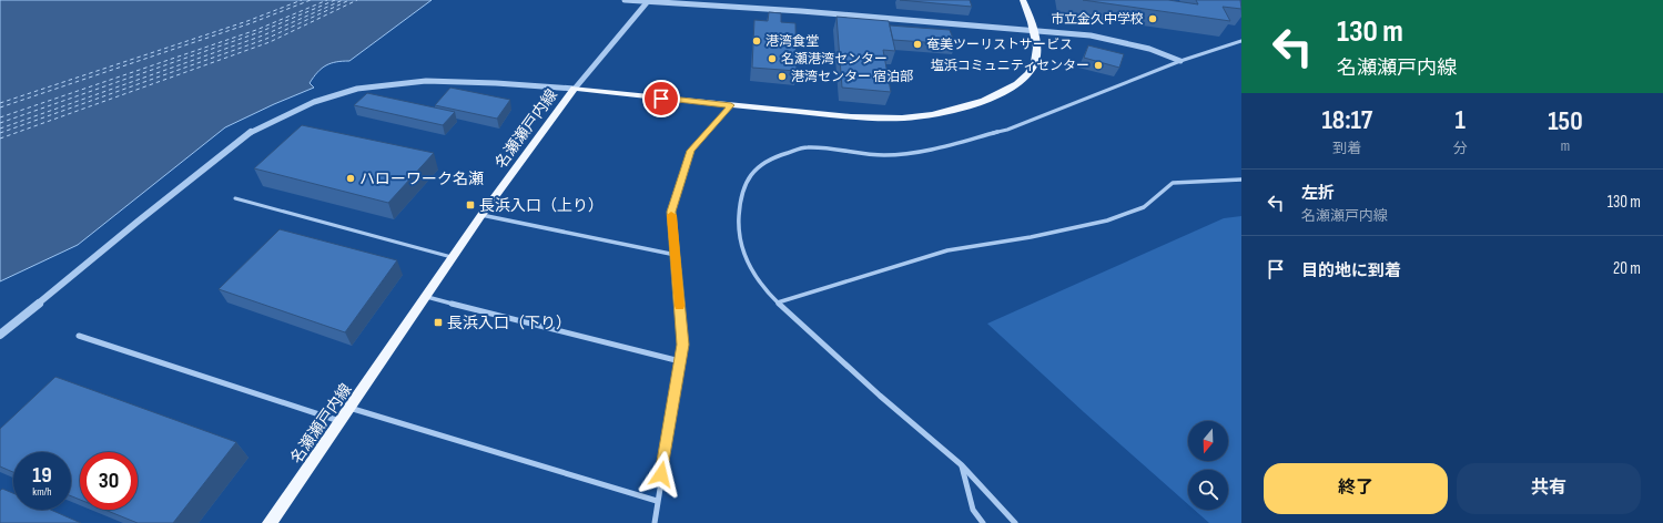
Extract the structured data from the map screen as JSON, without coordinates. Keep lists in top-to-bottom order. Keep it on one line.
{"streets":{"main road":["名瀬瀬戸内線"]},"places":{"other":["市立金久中学校","港湾食堂","奄美ツーリストサービス","名瀬港湾センター","塩浜コミュニティセンター","港湾センター 宿泊部","ハローワーク名瀬"],"transit":["長浜入口（上り）","長浜入口（下り）"]},"north":"bottom","page":{"turn":["130 m","名瀬瀬戸内線"],"eta":["18:17","到着","1","分","150","m"],"list":[{"name":"左折","note":"名瀬瀬戸内線","value":"130 m"},{"name":"目的地に到着","value":"20 m"}],"speed":"19 km/h","limit":"30","buttons":["終了","共有"]}}
